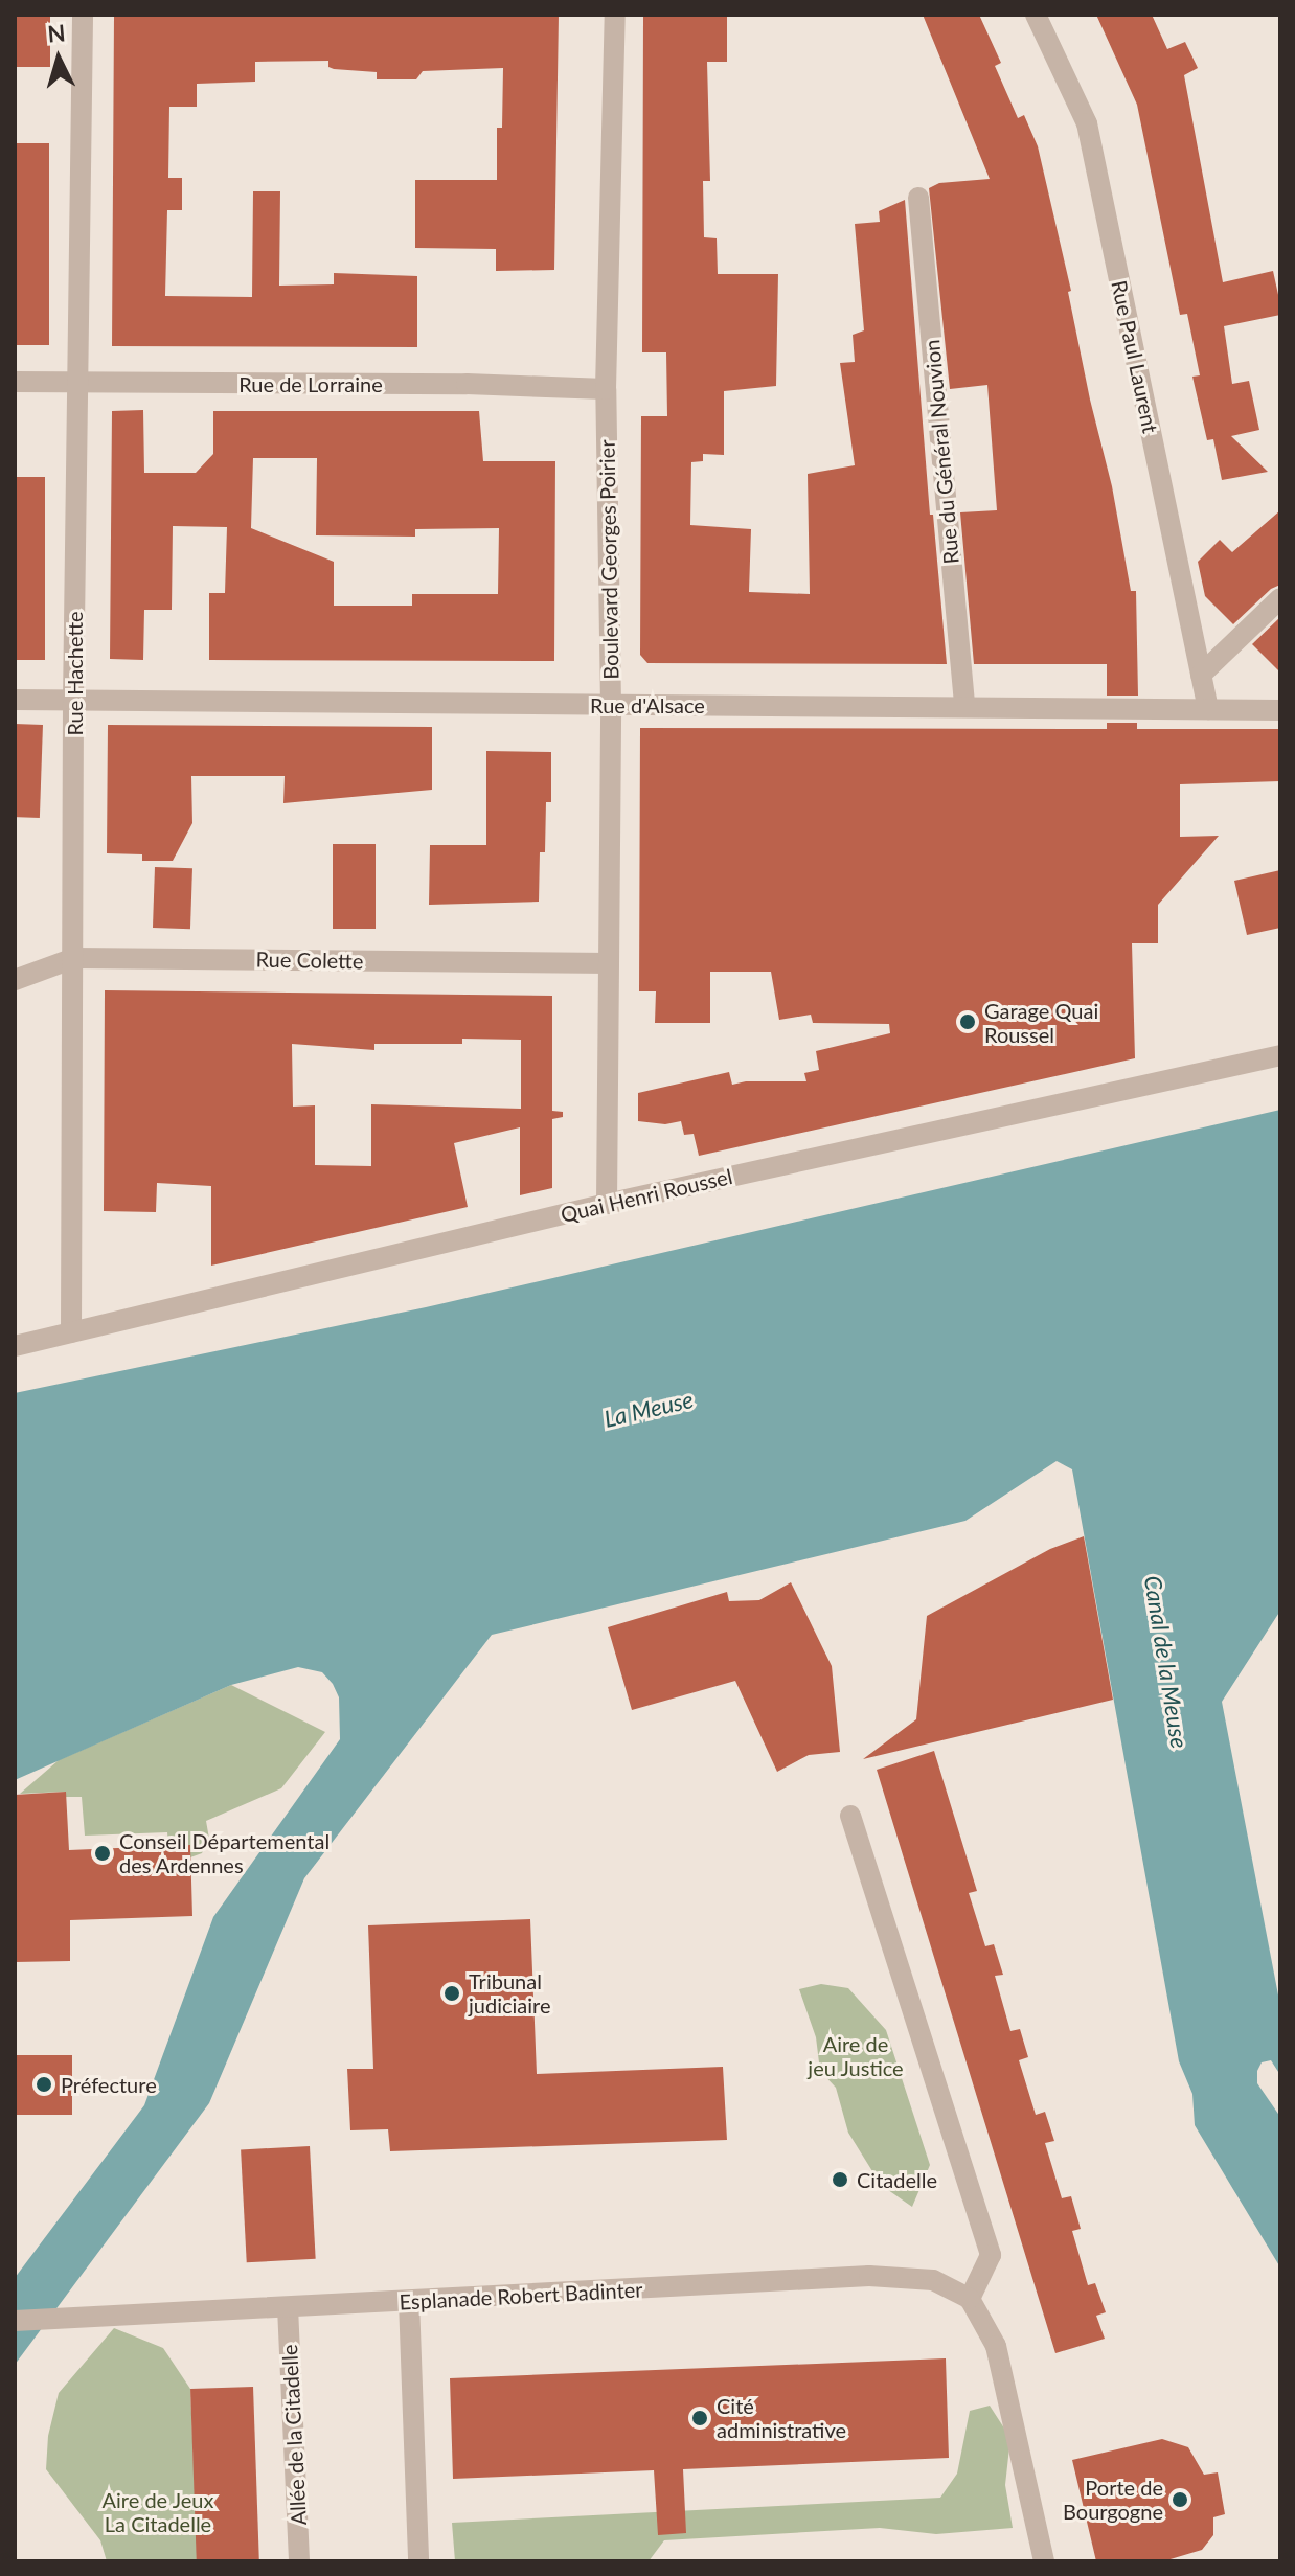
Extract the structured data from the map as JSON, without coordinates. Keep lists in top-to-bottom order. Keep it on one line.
{"streets":{"street":["Rue Paul Laurent","Rue de Lorraine","Rue du Général Nouvion","Boulevard Georges Poirier","Rue Hachette","Rue d'Alsace","Rue Colette","Quai Henri Roussel","Esplanade Robert Badinter","Allée de la Citadelle"]},"crossings":[["Rue Paul Laurent","Rue d'Alsace"],["Rue de Lorraine","Boulevard Georges Poirier"],["Rue de Lorraine","Rue Hachette"],["Rue du Général Nouvion","Rue d'Alsace"],["Boulevard Georges Poirier","Rue d'Alsace"],["Boulevard Georges Poirier","Rue Colette"],["Boulevard Georges Poirier","Quai Henri Roussel"],["Rue Hachette","Rue d'Alsace"],["Rue Hachette","Rue Colette"],["Rue Hachette","Quai Henri Roussel"],["Esplanade Robert Badinter","Allée de la Citadelle"]],"water":["La Meuse","Canal de la Meuse"],"parks":["Aire de jeu Justice","Aire de Jeux La Citadelle"],"places":["Garage Quai Roussel","Conseil Départemental des Ardennes","Tribunal judiciaire","Préfecture","Citadelle","Cité administrative","Porte de Bourgogne"],"north":"top"}
